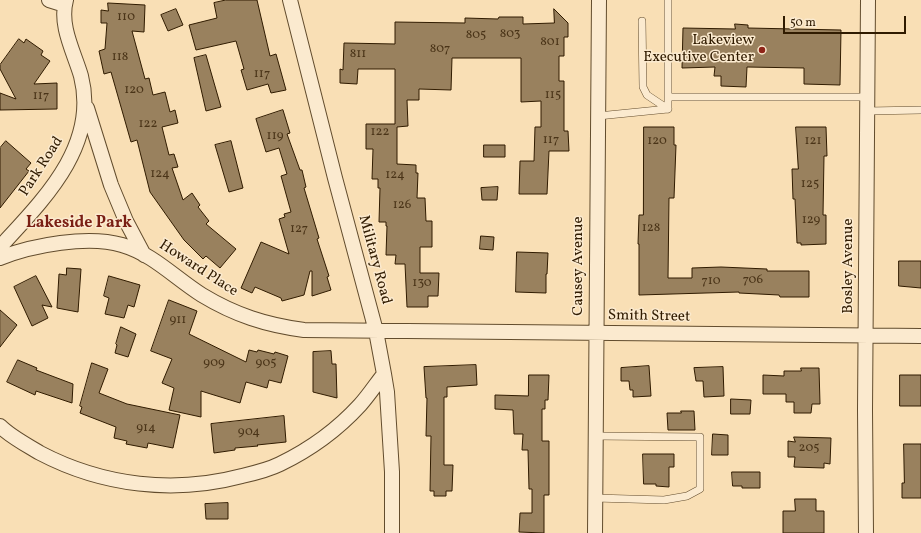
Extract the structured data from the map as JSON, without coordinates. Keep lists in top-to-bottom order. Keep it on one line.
{"streets":{"street":["Park Road","Military Road","Causey Avenue","Bosley Avenue","Howard Place","Smith Street"]},"crossings":[["Park Road","Howard Place"],["Military Road","Howard Place"],["Military Road","Smith Street"],["Causey Avenue","Smith Street"],["Bosley Avenue","Smith Street"],["Howard Place","Smith Street"]],"districts":["Lakeside Park"],"places":["Lakeview Executive Center"],"house_numbers":["110","803","805","801","807","811","118","117","120","115","117","122","122","119","117","120","121","124","124","125","126","129","128","127","706","710","130","911","909","905","914","904","205"],"scale_bar":"50 m"}
